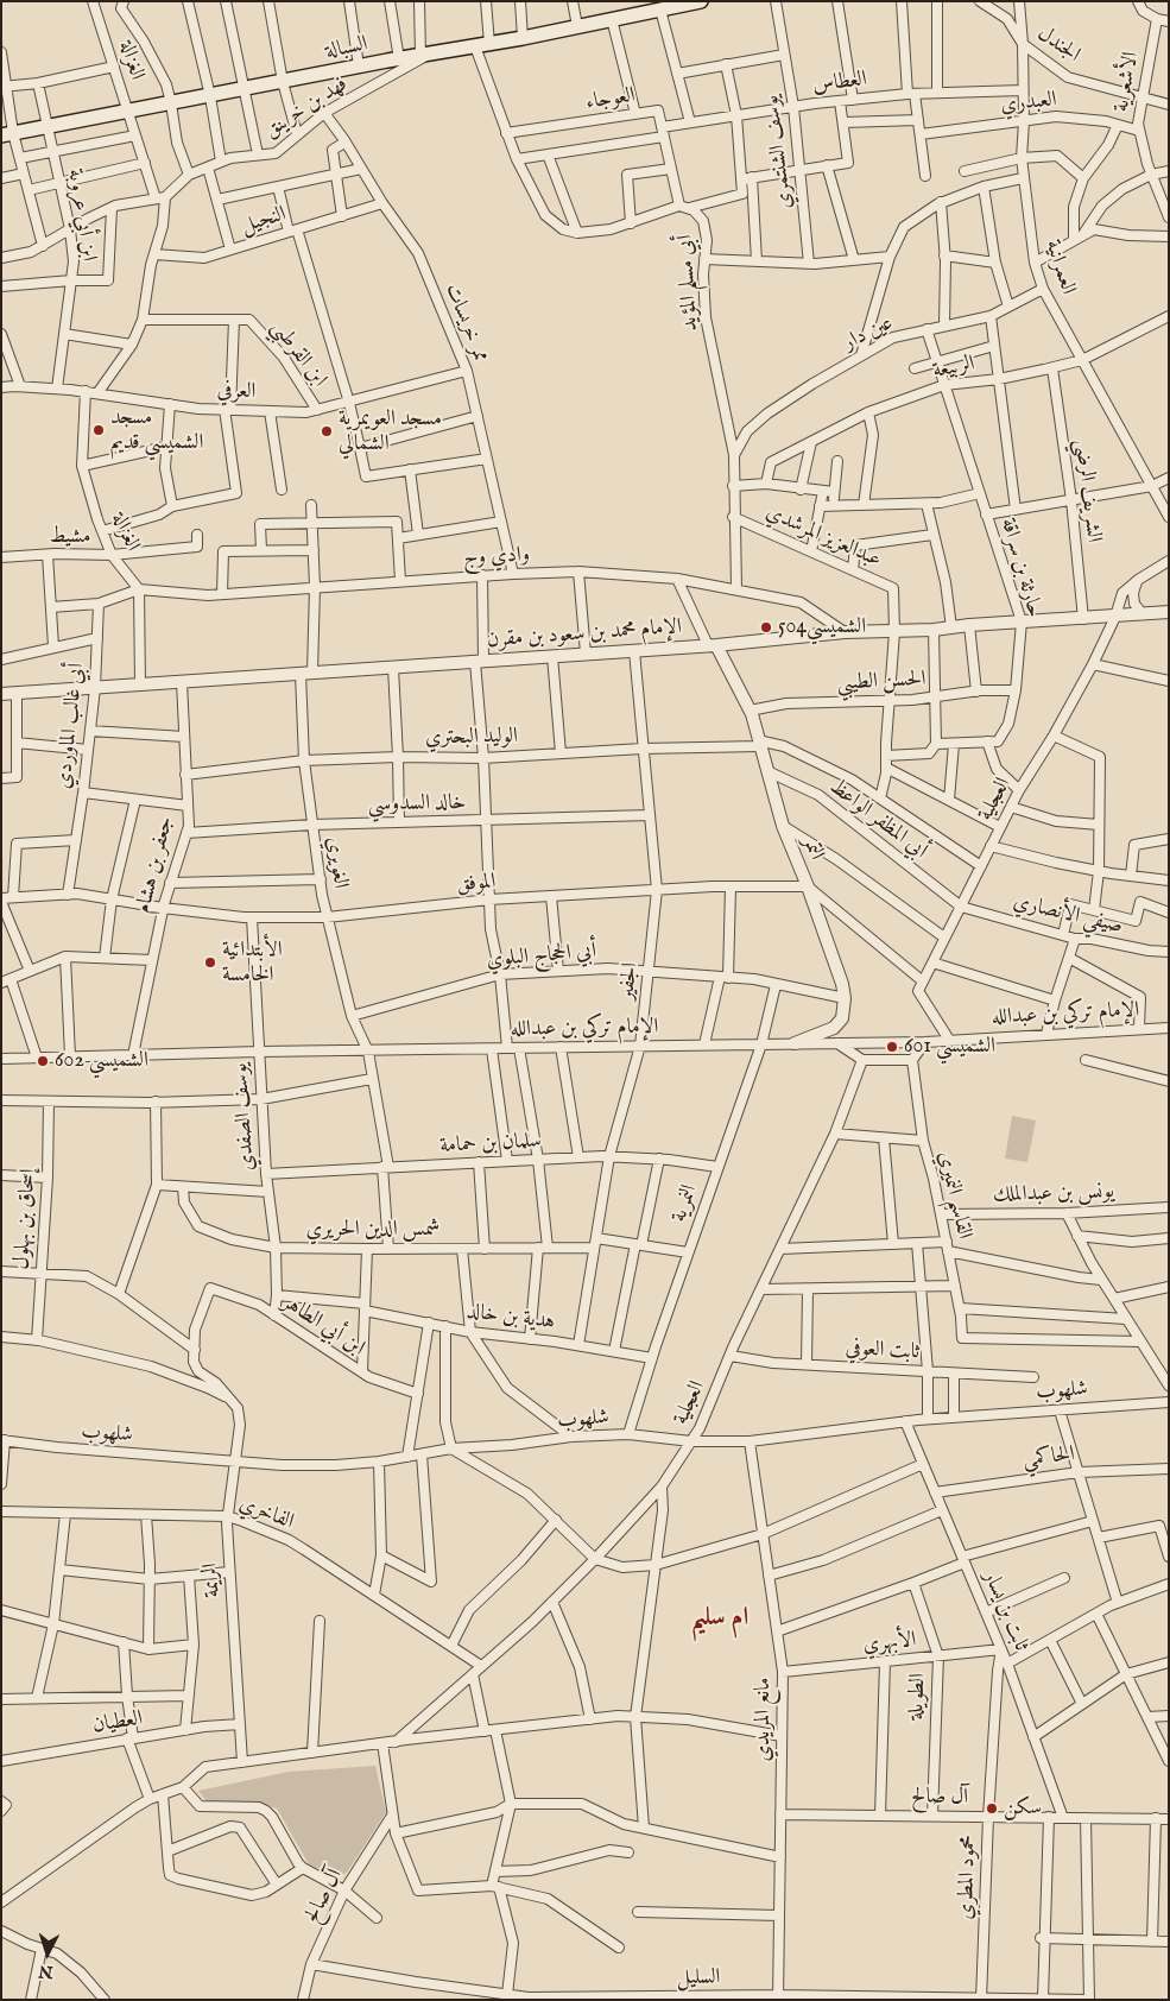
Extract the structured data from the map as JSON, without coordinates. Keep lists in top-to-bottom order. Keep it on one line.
{"streets":{"main road":["السبالة"],"street":["الجندل","الغزالة","الأشعرية","العطاس","العوجاء","العبدري","فهد بن خرينق","يوسف الشنتمري","ابن أبي عروبة","النجيل","العمرانية","أبي مسلم المؤيد","ممر خريسات","عين دار","ابن القرطبي","الربيعة","العرفي","الشريف الرضي","مشيط","عبدالعزيز المرشدي","وادي وج","حارثة بن سراقة","الإمام محمد بن سعود بن مقرن","الحسن الطيبي","أبي غالب الماوردي","الوليد البحتري","العجلية","خالد السدوسي","أبي المظفر الواعظ","التمر","الغويري","جعفر بن هشام","الموفق","صيفي الأنصاري","أبي الحجاج البلوي","الجفير","الإمام تركي بن عبدالله","يوسف الصفدي","سلمان بن حمامة","يونس بن عبدالملك","القاسم النميري","النمرية","إسحاق بن بهلول","شمس الدين الحريري","هدية بن خالد","ابن أبي الطاهر","ثابت العوفي","شلهوب","الحاكمي","الفاخري","الريمة","ثابت بن يسار","الأبهري","الطويلة","مانع المريدي","العطيان","آل صالح","محمود المطري","السليل"]},"crossings":[["الجندل","الأشعرية"],["الجندل","العمرانية"],["السبالة","الغزالة"],["السبالة","فهد بن خرينق"],["السبالة","ابن أبي عروبة"],["الغزالة","فهد بن خرينق"],["الغزالة","النجيل"],["الغزالة","ابن القرطبي"],["الغزالة","العرفي"],["الغزالة","مشيط"],["الغزالة","وادي وج"],["الأشعرية","العبدري"],["العطاس","العوجاء"],["العطاس","يوسف الشنتمري"],["العطاس","العمرانية"],["العبدري","العمرانية"],["فهد بن خرينق","ممر خريسات"],["ابن أبي عروبة","العرفي"],["النجيل","ممر خريسات"],["العمرانية","عين دار"],["العمرانية","الربيعة"],["أبي مسلم المؤيد","عين دار"],["أبي مسلم المؤيد","عبدالعزيز المرشدي"],["أبي مسلم المؤيد","وادي وج"],["ممر خريسات","العرفي"],["ممر خريسات","وادي وج"],["عين دار","حارثة بن سراقة"],["ابن القرطبي","العرفي"],["الربيعة","الشريف الرضي"],["الربيعة","حارثة بن سراقة"],["الشريف الرضي","الإمام محمد بن سعود بن مقرن"],["عبدالعزيز المرشدي","الإمام محمد بن سعود بن مقرن"],["عبدالعزيز المرشدي","الحسن الطيبي"],["عبدالعزيز المرشدي","الوليد البحتري"],["وادي وج","الإمام محمد بن سعود بن مقرن"],["وادي وج","الغويري"],["حارثة بن سراقة","الإمام محمد بن سعود بن مقرن"],["حارثة بن سراقة","الحسن الطيبي"],["الإمام محمد بن سعود بن مقرن","أبي غالب الماوردي"],["الإمام محمد بن سعود بن مقرن","العجلية"],["الإمام محمد بن سعود بن مقرن","التمر"],["الإمام محمد بن سعود بن مقرن","الغويري"],["الإمام محمد بن سعود بن مقرن","جعفر بن هشام"],["الإمام محمد بن سعود بن مقرن","الجفير"],["الحسن الطيبي","التمر"],["أبي غالب الماوردي","الموفق"],["الوليد البحتري","العجلية"],["الوليد البحتري","التمر"],["الوليد البحتري","الغويري"],["الوليد البحتري","جعفر بن هشام"],["الوليد البحتري","الجفير"],["العجلية","أبي المظفر الواعظ"],["العجلية","صيفي الأنصاري"],["العجلية","ثابت العوفي"],["العجلية","شلهوب"],["العجلية","الفاخري"],["خالد السدوسي","الغويري"],["خالد السدوسي","جعفر بن هشام"],["خالد السدوسي","الجفير"],["أبي المظفر الواعظ","التمر"],["أبي المظفر الواعظ","صيفي الأنصاري"],["التمر","الموفق"],["التمر","أبي الحجاج البلوي"],["الغويري","الموفق"],["الغويري","أبي الحجاج البلوي"],["الغويري","الإمام تركي بن عبدالله"],["الغويري","سلمان بن حمامة"],["جعفر بن هشام","الموفق"],["جعفر بن هشام","الإمام تركي بن عبدالله"],["الموفق","الجفير"],["الموفق","يوسف الصفدي"],["أبي الحجاج البلوي","الجفير"],["أبي الحجاج البلوي","النمرية"],["الجفير","الإمام تركي بن عبدالله"],["الجفير","سلمان بن حمامة"],["الجفير","شمس الدين الحريري"],["الجفير","هدية بن خالد"],["الإمام تركي بن عبدالله","يوسف الصفدي"],["الإمام تركي بن عبدالله","النمرية"],["يوسف الصفدي","سلمان بن حمامة"],["يوسف الصفدي","شمس الدين الحريري"],["يوسف الصفدي","هدية بن خالد"],["يوسف الصفدي","ابن أبي الطاهر"],["سلمان بن حمامة","النمرية"],["يونس بن عبدالملك","القاسم النميري"],["النمرية","شمس الدين الحريري"],["النمرية","هدية بن خالد"],["النمرية","شلهوب"],["ابن أبي الطاهر","الريمة"],["شلهوب","الريمة"],["شلهوب","ثابت بن يسار"],["شلهوب","مانع المريدي"],["الحاكمي","ثابت بن يسار"],["الفاخري","الريمة"],["الريمة","العطيان"],["ثابت بن يسار","الأبهري"],["ثابت بن يسار","آل صالح"],["ثابت بن يسار","محمود المطري"],["الأبهري","الطويلة"],["الأبهري","مانع المريدي"],["الأبهري","محمود المطري"],["الطويلة","آل صالح"],["مانع المريدي","آل صالح"],["مانع المريدي","السليل"],["آل صالح","محمود المطري"],["آل صالح","السليل"],["محمود المطري","السليل"]],"districts":["ام سليم"],"places":["مسجد الشميسي قديم","مسجد العويمرية الشمالي","الشميسي504","الأبتدائية الخامسة","الشميسي 601","الشميسي 602","سكن"],"north":"bottom"}
